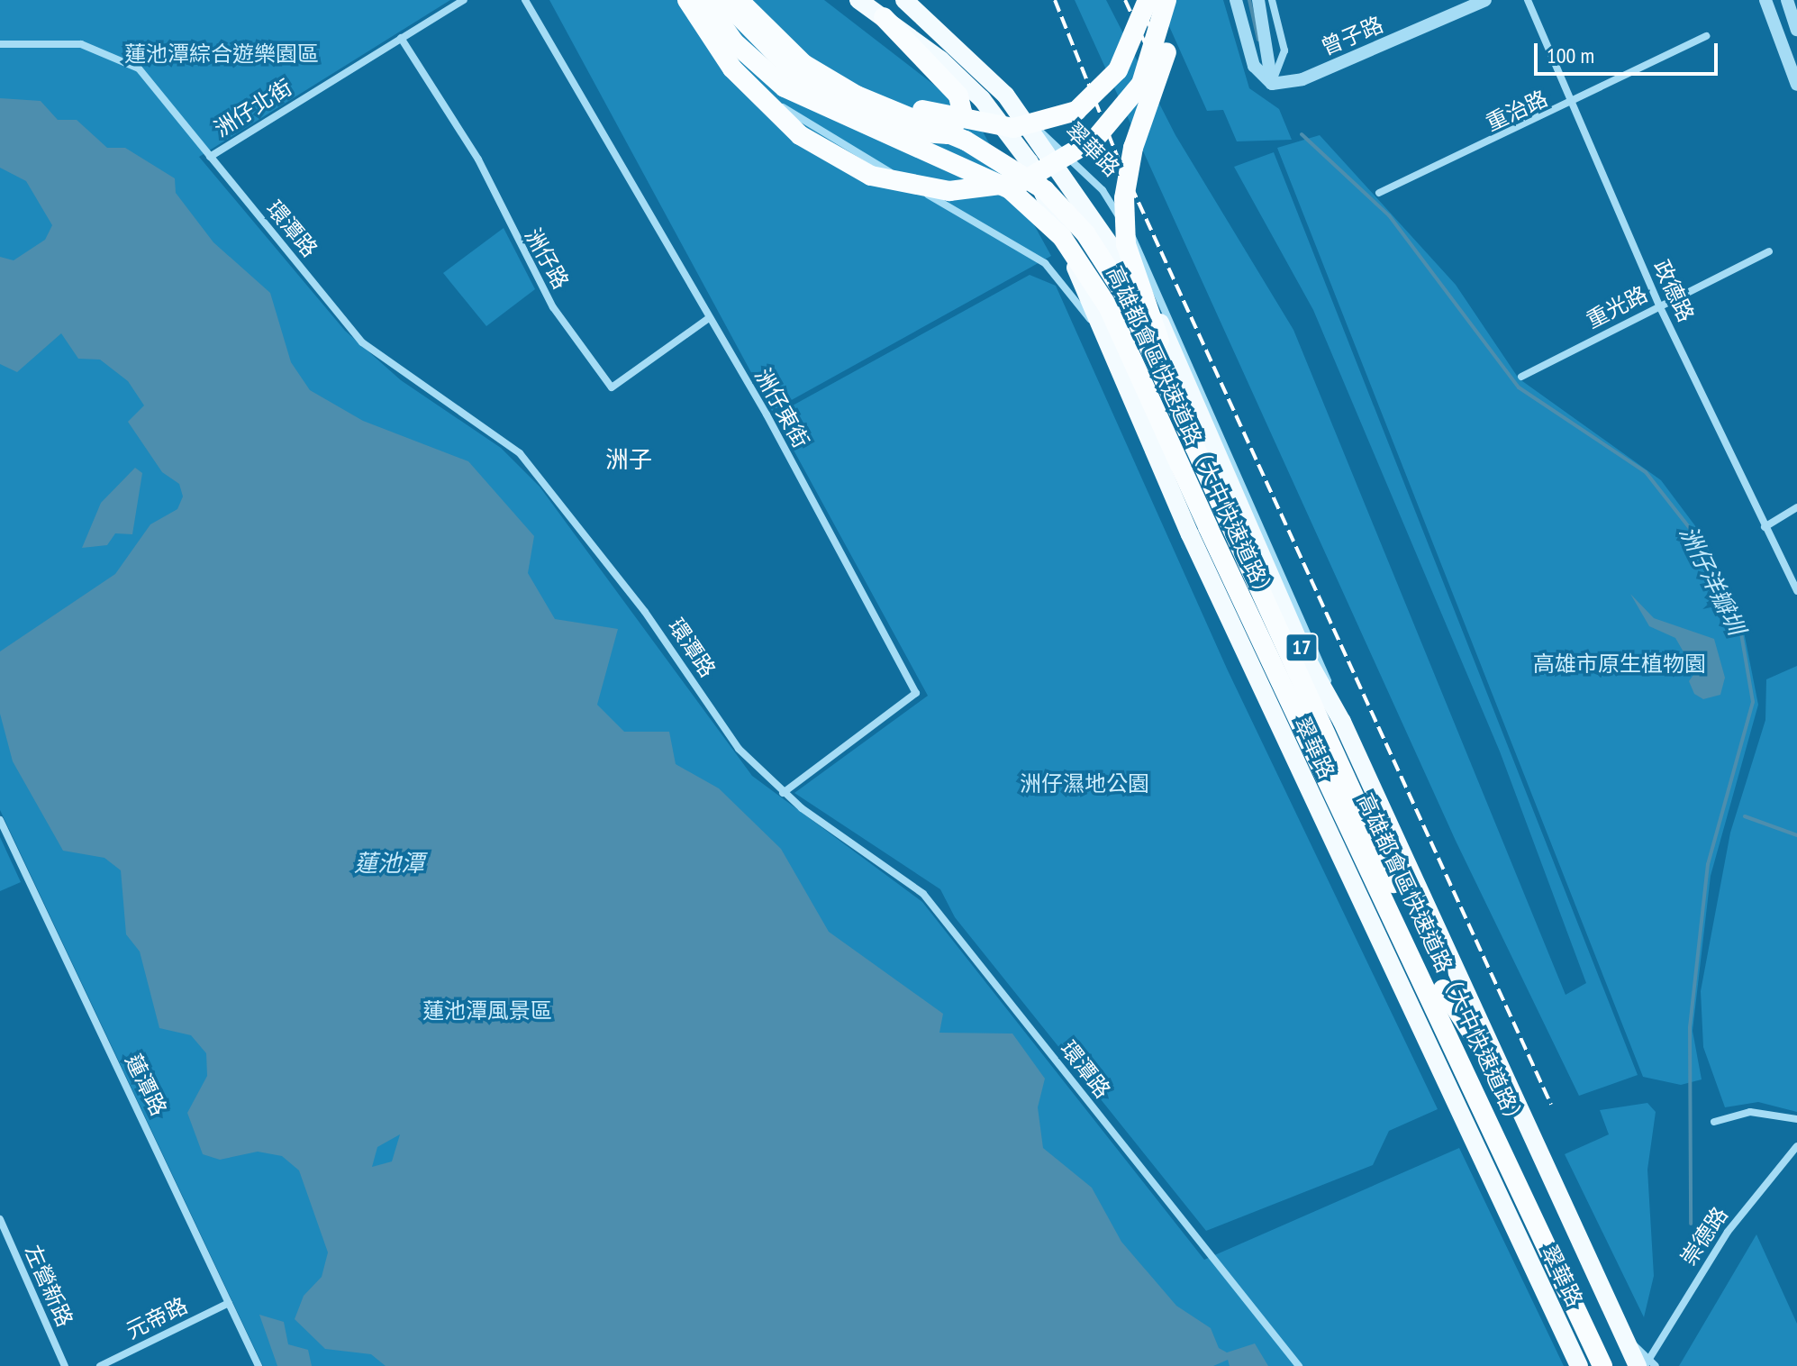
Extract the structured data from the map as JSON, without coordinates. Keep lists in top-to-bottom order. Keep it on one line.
{"streets":{"highway":["高雄都會區快速道路（大中快速道路）"],"main road":["翠華路","17"],"street":["曾子路","洲仔北街","重治路","環潭路","洲仔路","政德路","重光路","洲仔東街","蓮潭路","崇德路","左營新路","元帝路"]},"crossings":[["洲仔北街","環潭路"],["洲仔北街","洲仔路"],["重治路","政德路"],["翠華路","高雄都會區快速道路（大中快速道路）"],["翠華路","崇德路"],["環潭路","洲仔東街"],["洲仔路","洲仔東街"],["政德路","重光路"],["蓮潭路","元帝路"]],"districts":["洲子"],"water":["洲仔洋瓣圳","蓮池潭"],"parks":["蓮池潭綜合遊樂園區","高雄市原生植物園","洲仔濕地公園","蓮池潭風景區"],"scale_bar":"100 m"}
